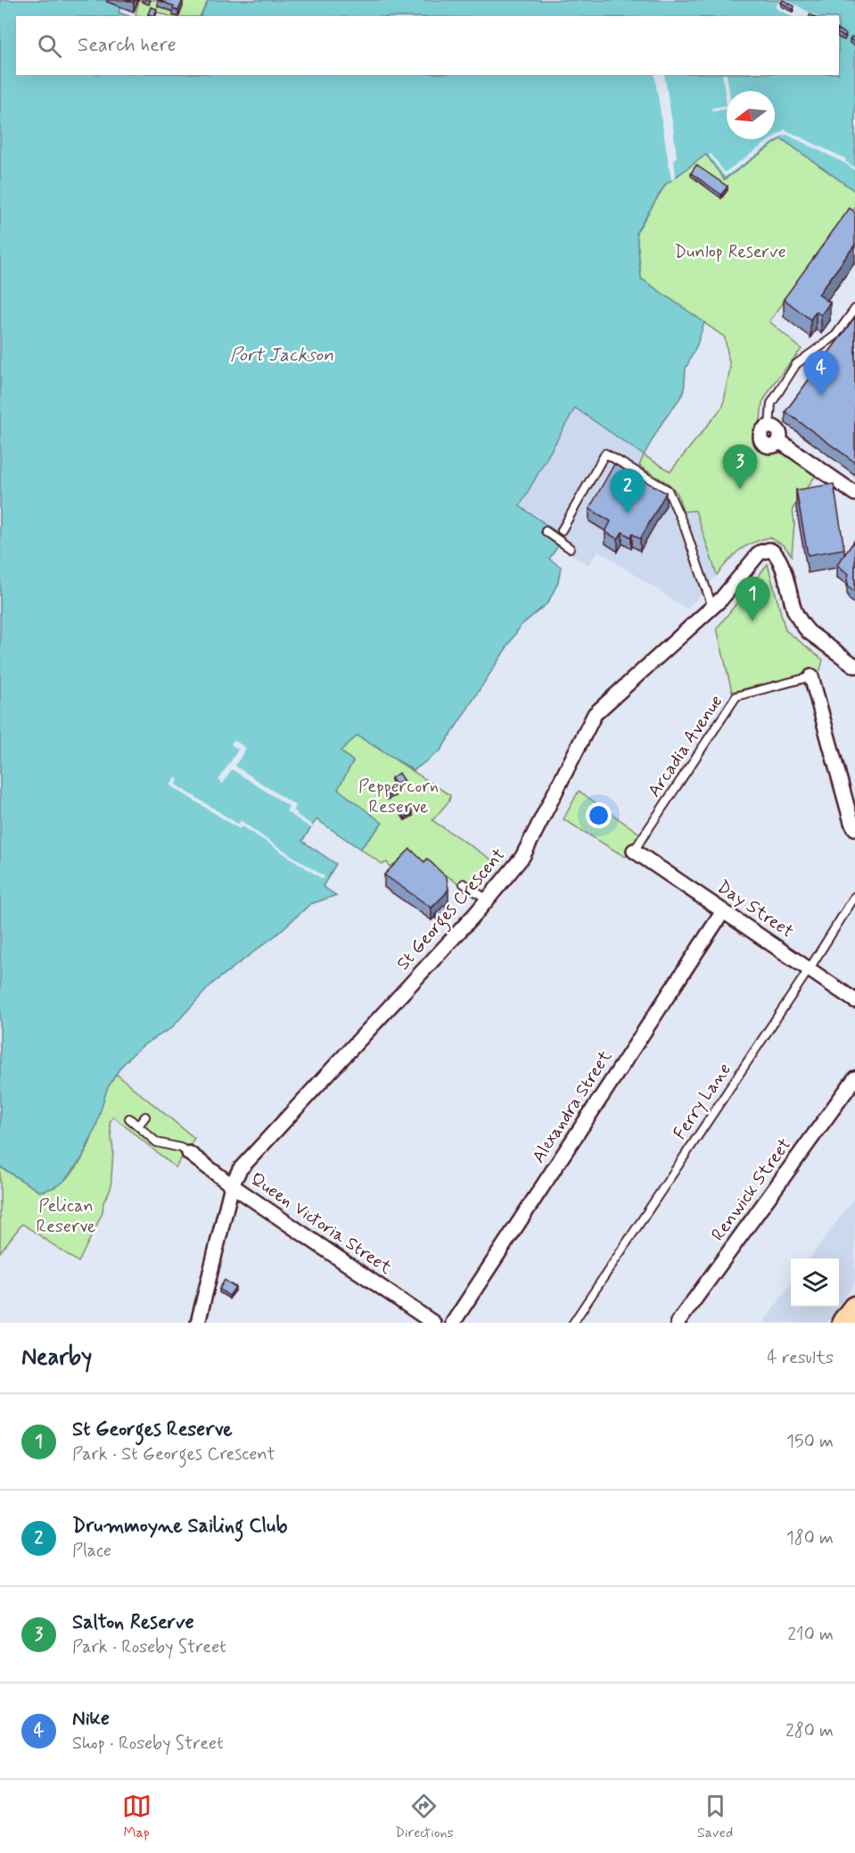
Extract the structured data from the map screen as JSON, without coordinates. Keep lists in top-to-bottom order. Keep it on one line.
{"streets":{"street":["St Georges Crescent","Day Street","Alexandra Street","Renwick Street","Queen Victoria Street"],"lane":["Arcadia Avenue","Ferry Lane"]},"crossings":[["Arcadia Avenue","Day Street"],["St Georges Crescent","Queen Victoria Street"],["Day Street","Ferry Lane"],["Day Street","Alexandra Street"]],"water":["Port Jackson"],"parks":["Dunlop Reserve","Peppercorn Reserve","Pelican Reserve"],"north":"left","page":{"search":"Search here","pins":["4","3","2","1"],"heading":["Nearby","4 results"],"list":[{"mark":"1","name":"St Georges Reserve","note":"Park · St Georges Crescent","value":"150 m"},{"mark":"2","name":"Drummoyne Sailing Club","note":"Place","value":"180 m"},{"mark":"3","name":"Salton Reserve","note":"Park · Roseby Street","value":"210 m"},{"mark":"4","name":"Nike","note":"Shop · Roseby Street","value":"280 m"}],"nav":["Map","Directions","Saved"]}}
